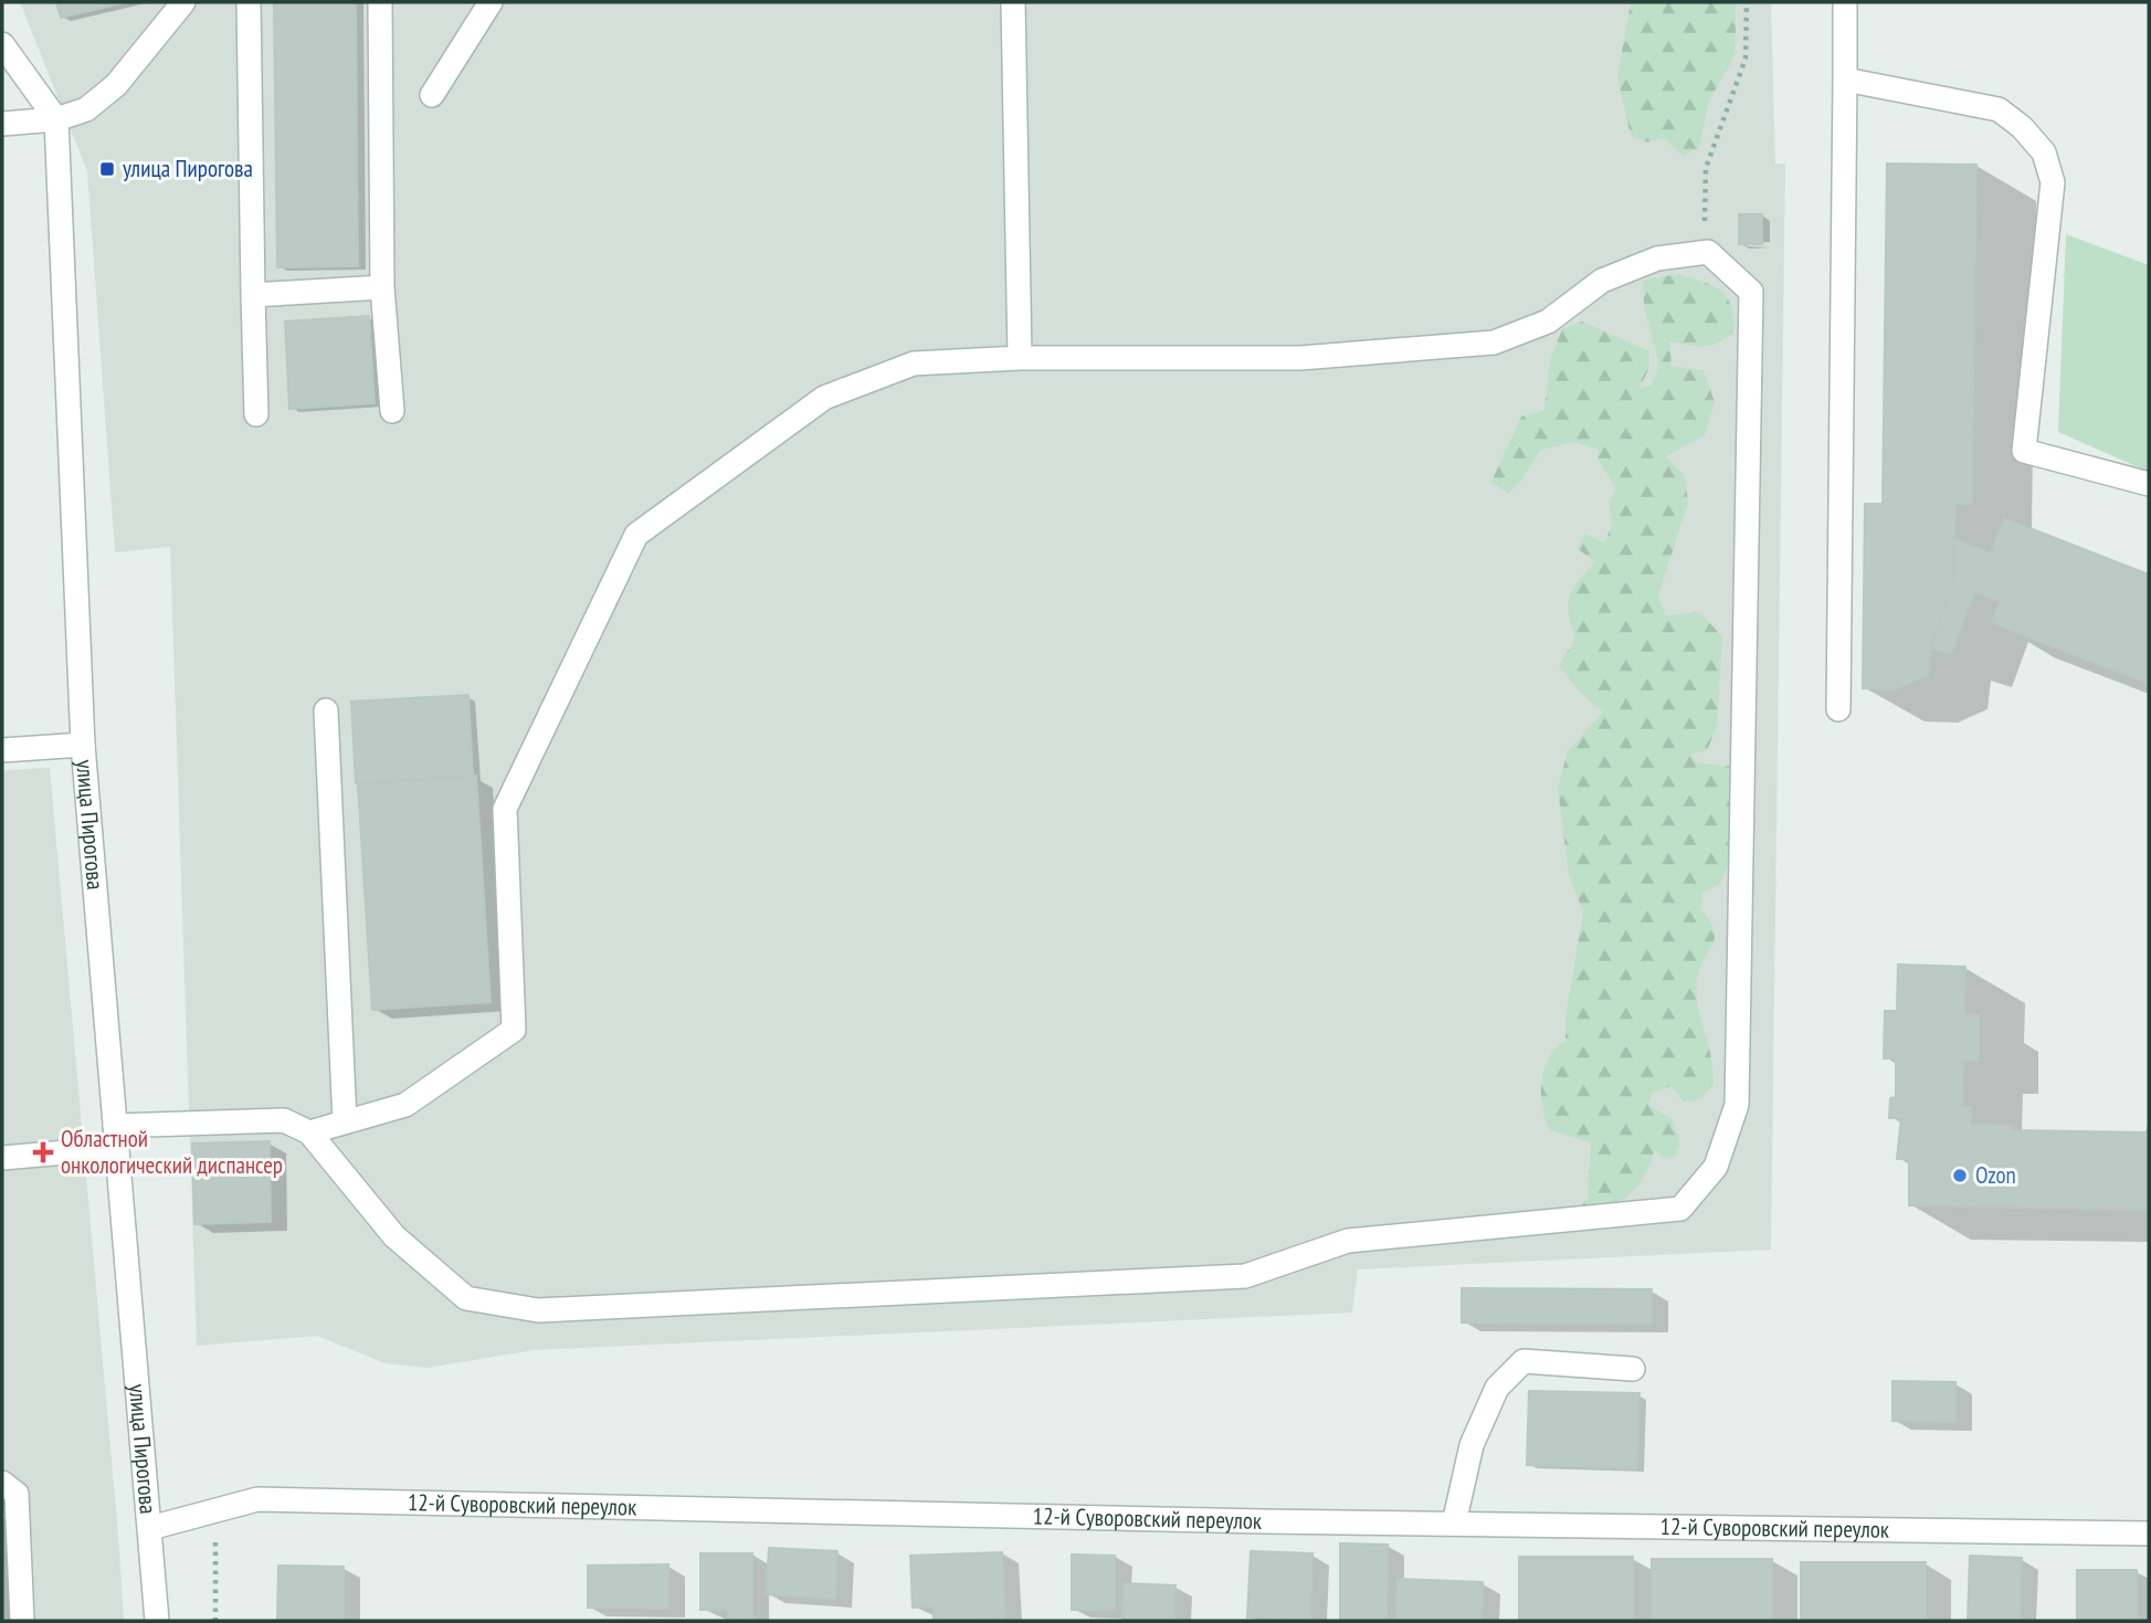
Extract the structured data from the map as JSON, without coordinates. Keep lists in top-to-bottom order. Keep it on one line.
{"streets":{"street":["улица Пирогова","12-й Суворовский переулок"]},"crossings":[["улица Пирогова","12-й Суворовский переулок"]],"places":{"transit":["улица Пирогова"],"health":["Областной онкологический диспансер"],"other":["Ozon"]}}
